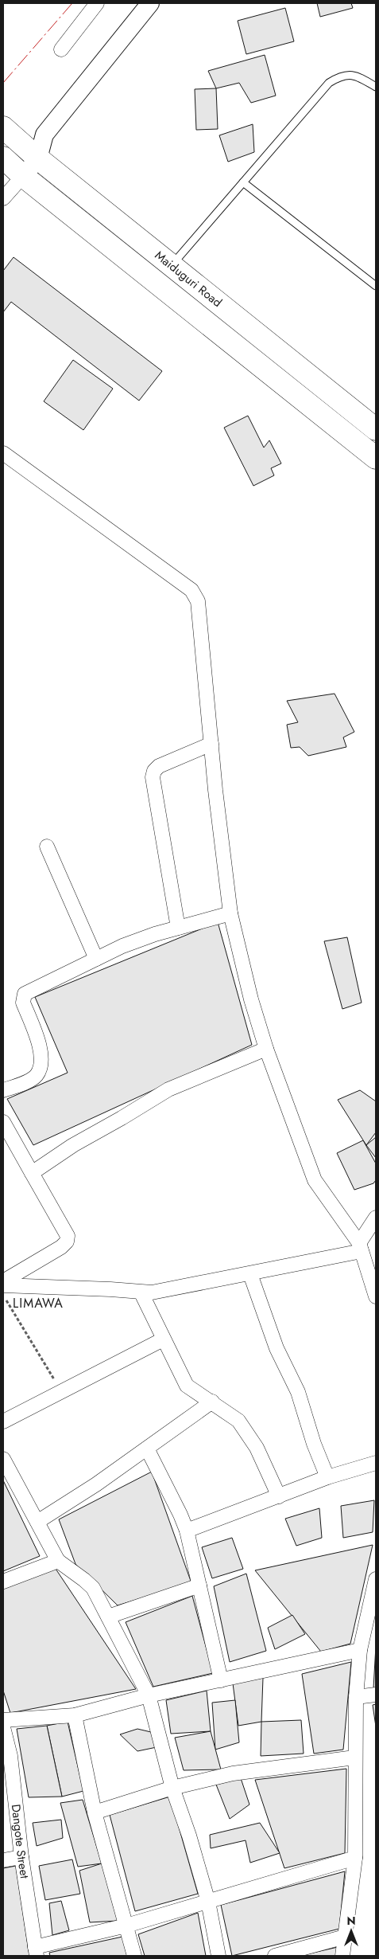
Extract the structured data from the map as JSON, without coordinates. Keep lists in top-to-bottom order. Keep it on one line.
{"streets":{"highway":["Maiduguri Road"],"street":["Dangote Street"]},"districts":["LIMAWA"],"north":"top"}
